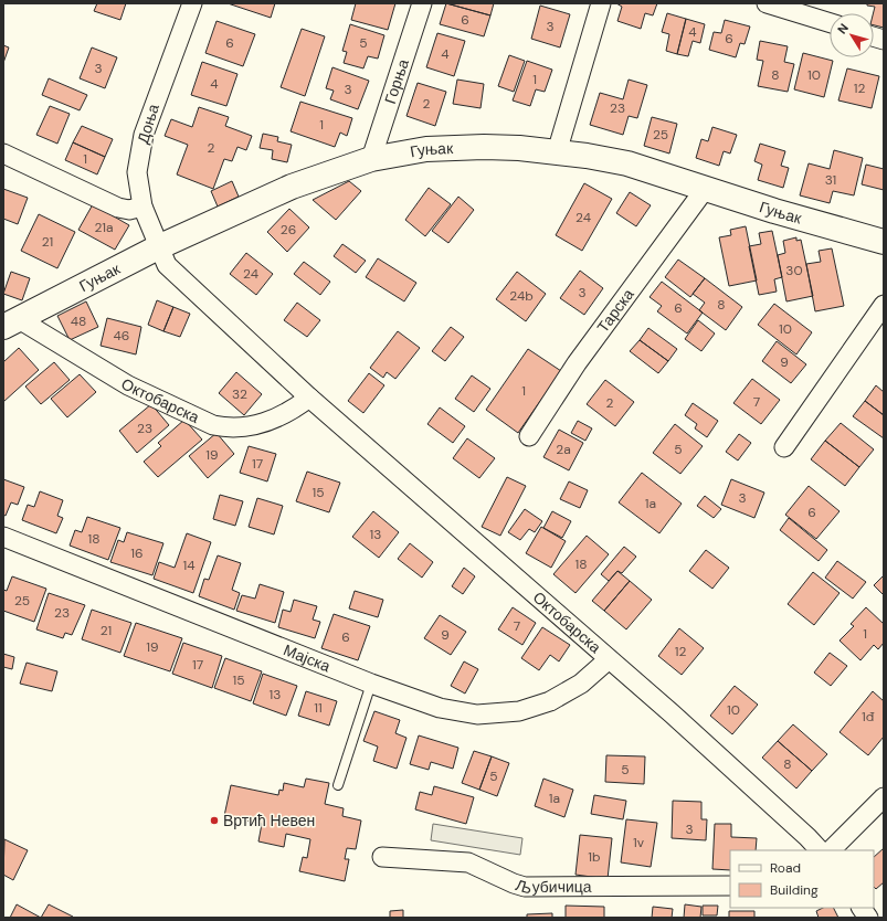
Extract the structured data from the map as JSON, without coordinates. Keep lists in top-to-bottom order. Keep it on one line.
{"streets":{"street":["Горња","Доња","Гуњак","Тарска","Октобарска","Мајска","Љубичица"]},"crossings":[["Горња","Гуњак"],["Доња","Гуњак"],["Доња","Октобарска"],["Гуњак","Тарска"],["Гуњак","Октобарска"],["Октобарска","Мајска"]],"places":["Вртић Невен"],"house_numbers":["6","3","4","6","6","5","4","3","8","10","1","4","12","3","2","23","1","25","2","1","31","24","21a","26","21","30","24","3","24b","8","6","48","10","46","9","1","32","7","2","23","2a","5","19","17","15","3","1a","6","13","18","16","18","14","25","23","7","21","1","9","6","19","12","17","15","13","11","10","1đ","8","5","5","1a","3","1v","1b"],"legend":["Road","Building"],"north":"top left"}
